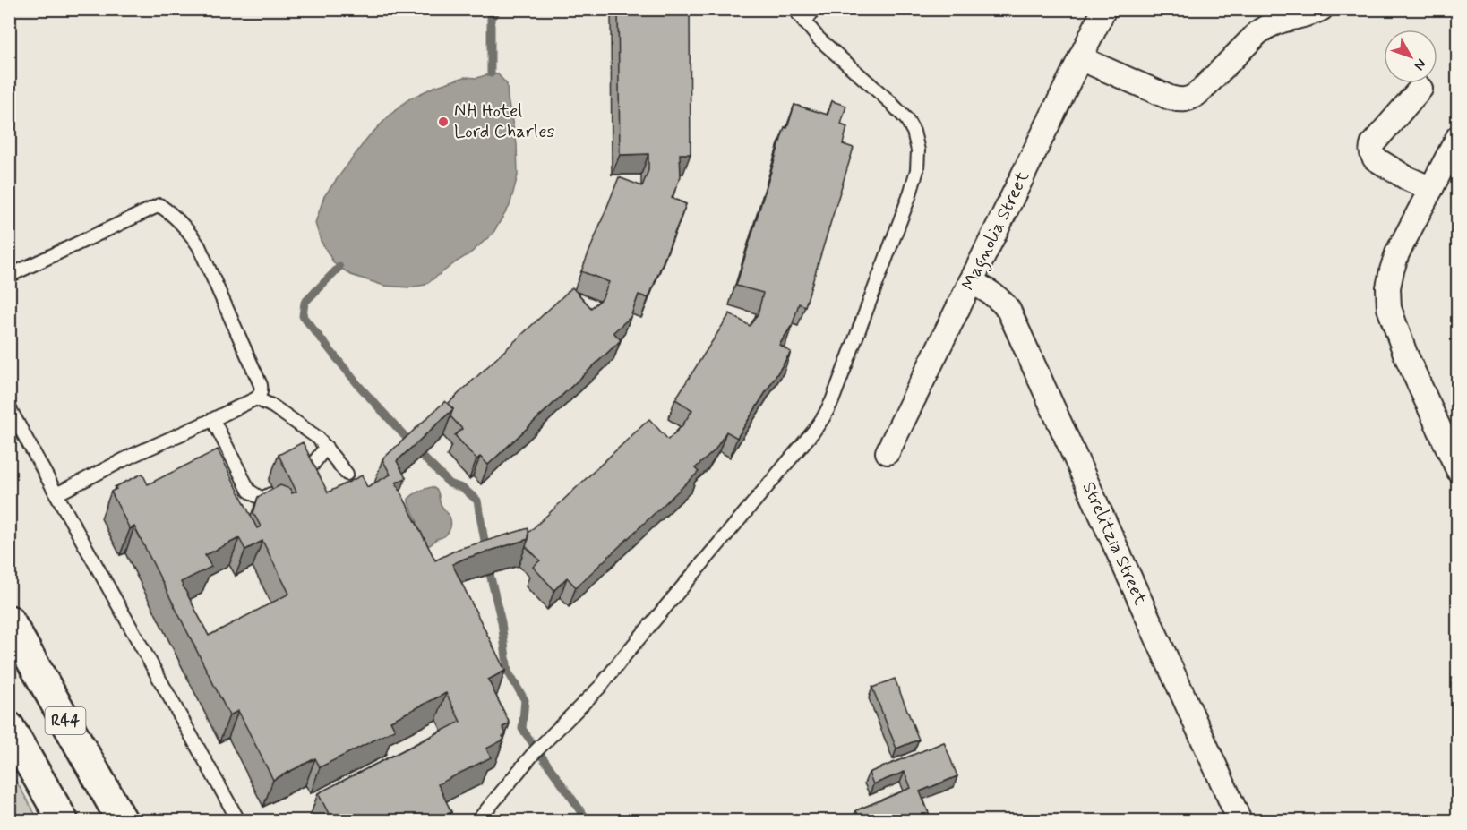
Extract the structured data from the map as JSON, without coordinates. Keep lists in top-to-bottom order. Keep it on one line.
{"streets":{"main road":["R44"],"street":["Magnolia Street","Strelitzia Street"]},"crossings":[["Magnolia Street","Strelitzia Street"]],"places":["NH Hotel Lord Charles"],"north":"bottom right"}
